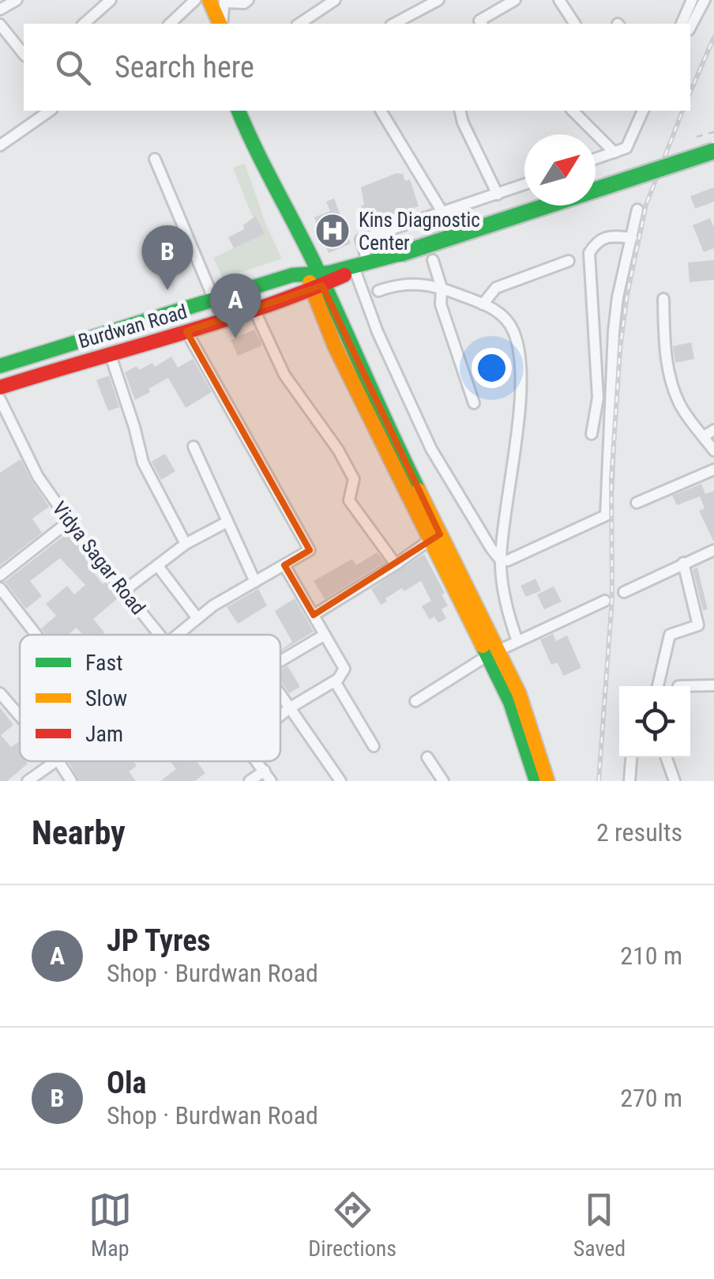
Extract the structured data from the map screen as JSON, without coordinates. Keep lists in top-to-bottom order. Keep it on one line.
{"streets":{"main road":["Burdwan Road"],"street":["Vidya Sagar Road"]},"places":{"hospital":["Kins Diagnostic Center"]},"legend":["Fast","Slow","Jam"],"north":"top right","page":{"search":"Search here","pins":["B","A"],"heading":["Nearby","2 results"],"list":[{"mark":"A","name":"JP Tyres","note":"Shop · Burdwan Road","value":"210 m"},{"mark":"B","name":"Ola","note":"Shop · Burdwan Road","value":"270 m"}],"nav":["Map","Directions","Saved"]}}
